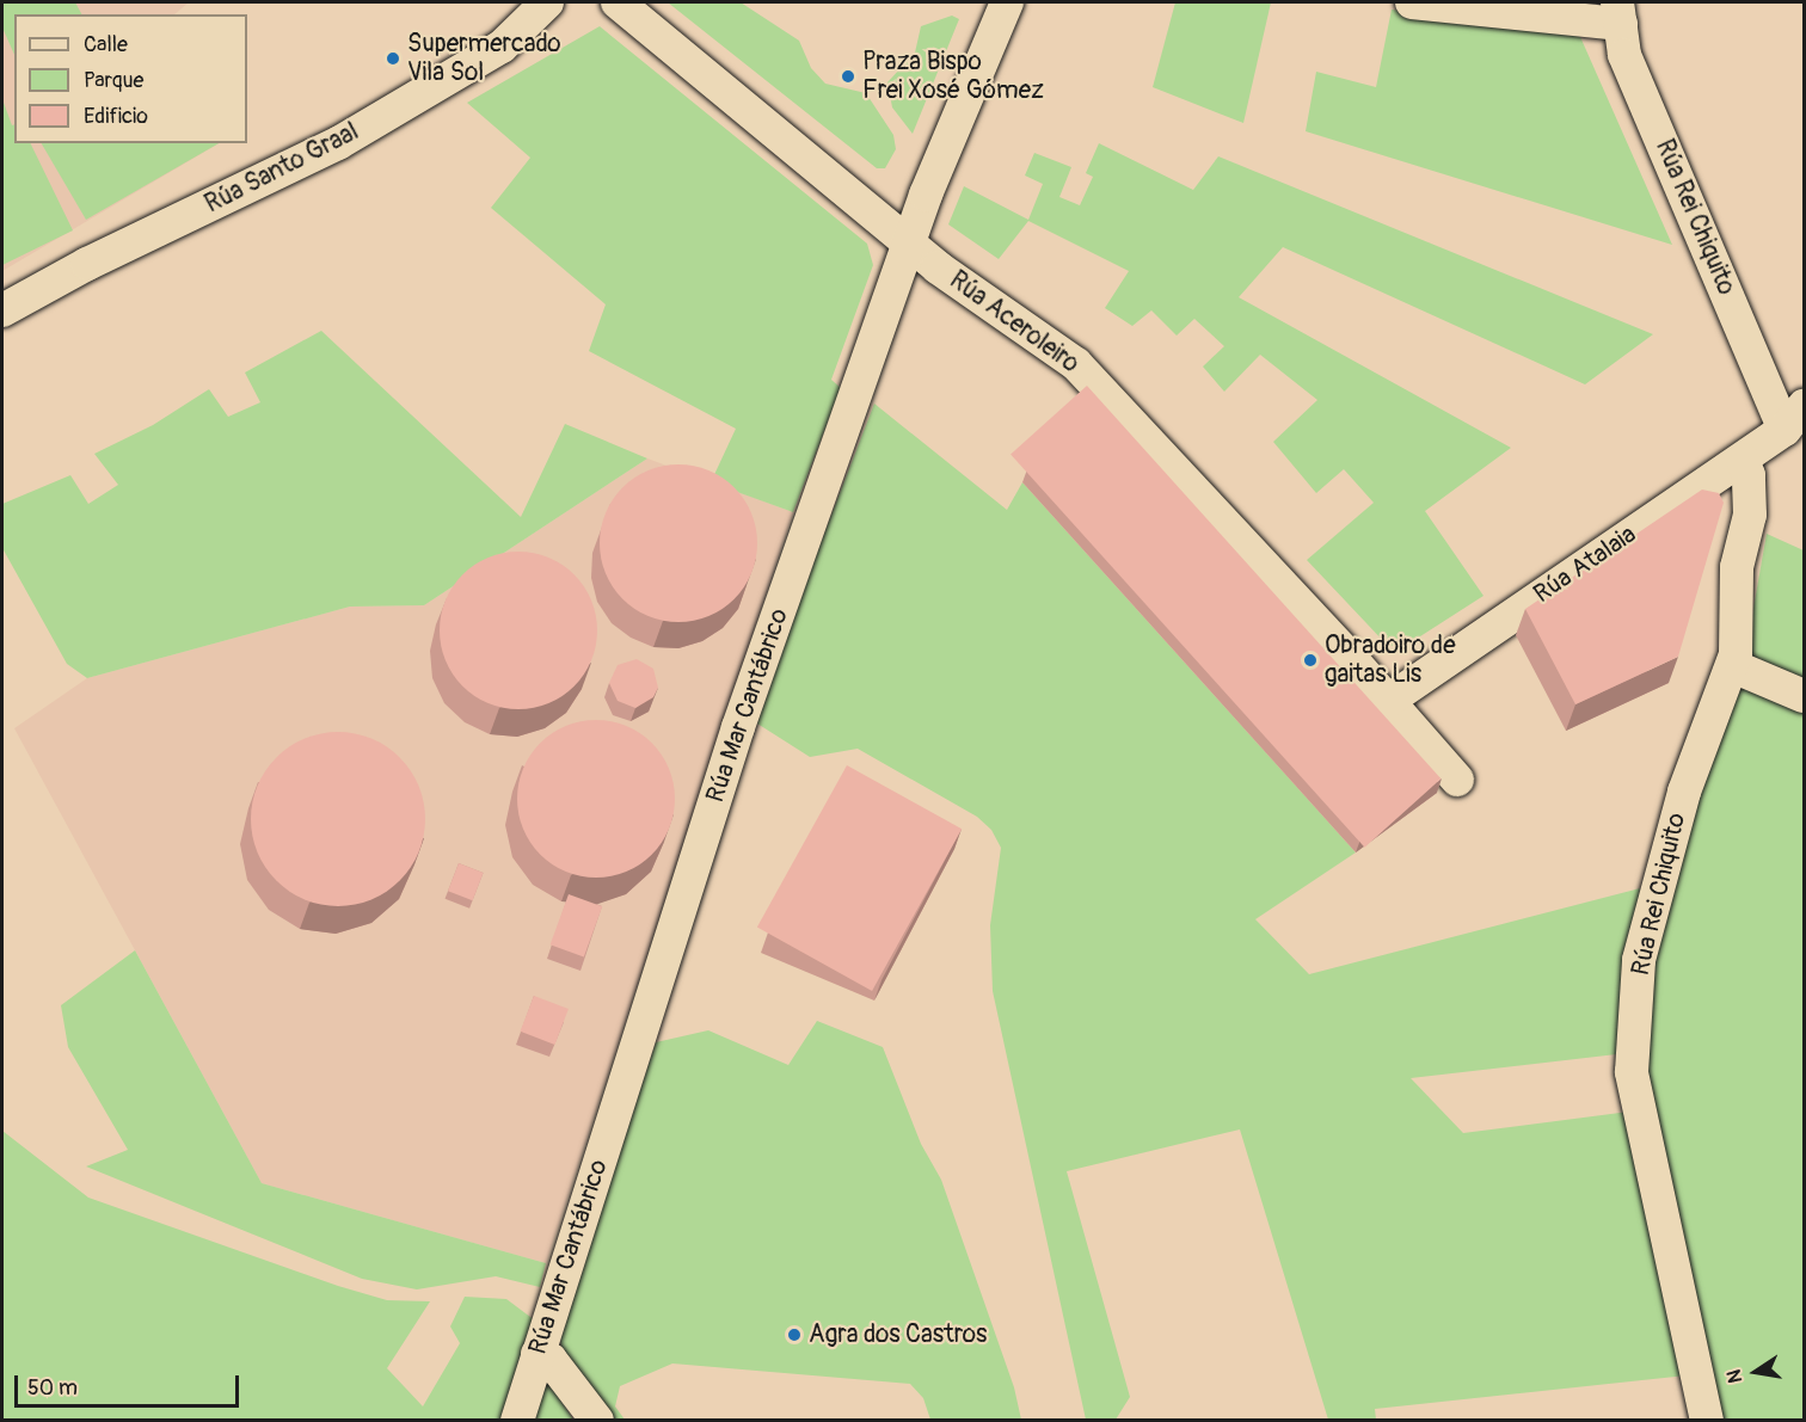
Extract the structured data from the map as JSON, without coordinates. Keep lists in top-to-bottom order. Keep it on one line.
{"streets":{"street":["Rúa Santo Graal","Rúa Rei Chiquito","Rúa Aceroleiro","Rúa Atalaia","Rúa Mar Cantábrico"]},"crossings":[["Rúa Rei Chiquito","Rúa Atalaia"],["Rúa Aceroleiro","Rúa Atalaia"],["Rúa Aceroleiro","Rúa Mar Cantábrico"]],"places":["Supermercado Vila Sol","Praza Bispo Frei Xosé Gómez","Obradoiro de gaitas Lis","Agra dos Castros"],"legend":["Calle","Parque","Edificio"],"scale_bar":"50 m","north":"left"}
